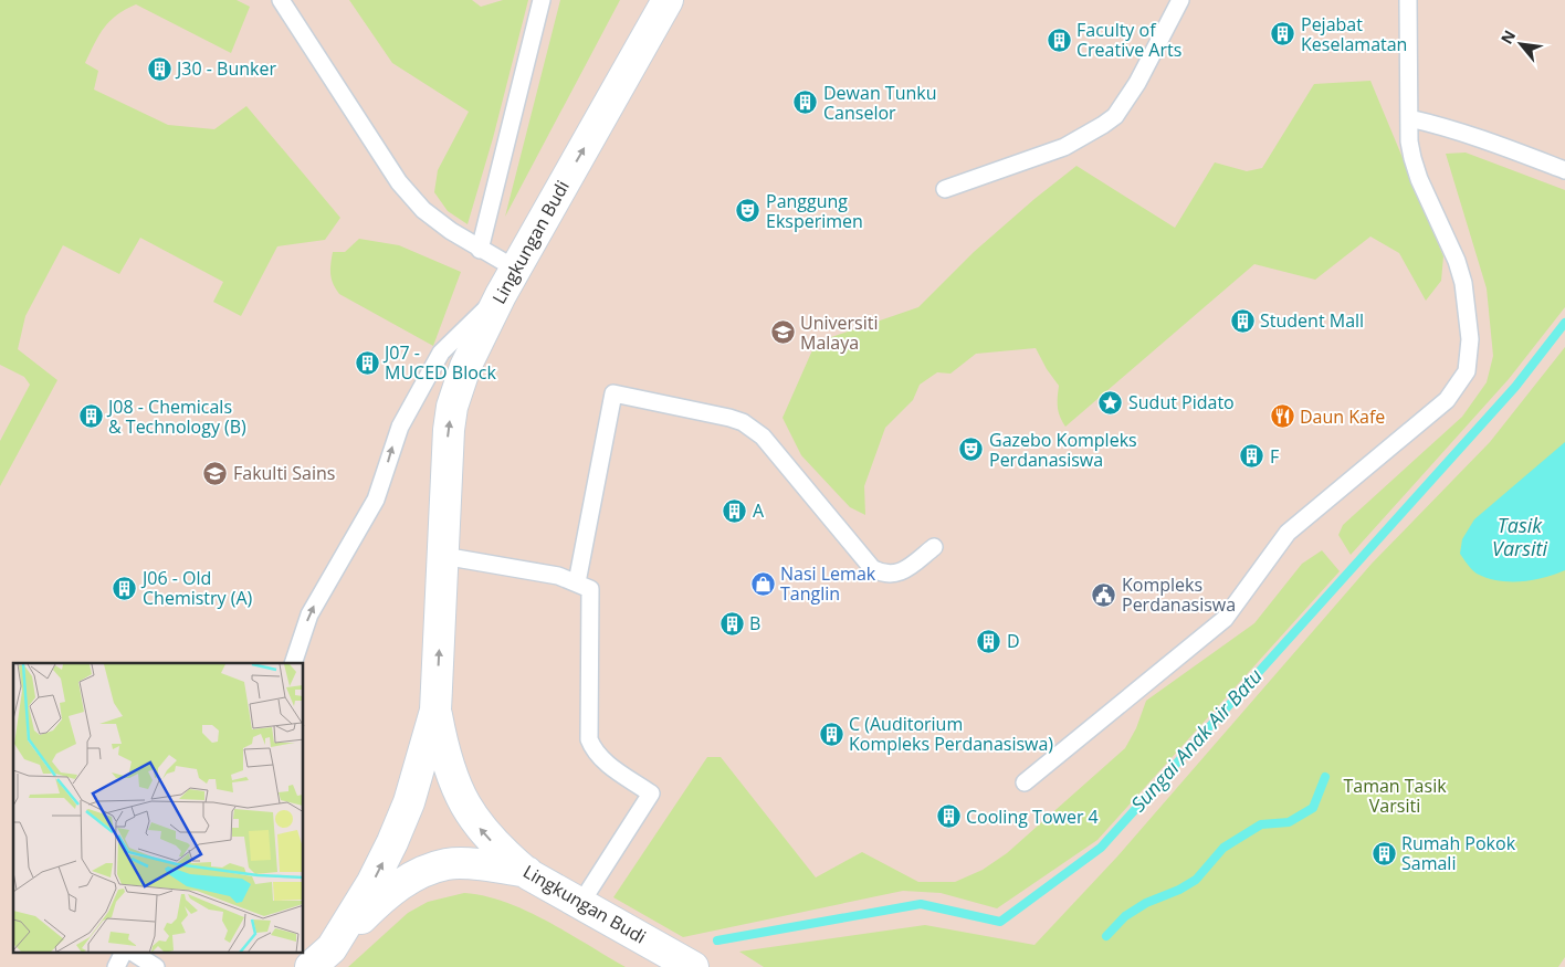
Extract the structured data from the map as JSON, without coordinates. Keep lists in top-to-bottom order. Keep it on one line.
{"streets":{"street":["Lingkungan Budi"]},"one_way":["Lingkungan Budi"],"water":["Tasik Varsiti","Sungai Anak Air Batu"],"parks":["Taman Tasik Varsiti"],"places":{"building":["Pejabat Keselamatan","Faculty of Creative Arts","J30 - Bunker","Dewan Tunku Canselor","Student Mall","J07 - MUCED Block","J08 - Chemicals & Technology (B)","F","A","J06 - Old Chemistry (A)","B","D","C (Auditorium Kompleks Perdanasiswa)","Cooling Tower 4","Rumah Pokok Samali"],"theatre":["Panggung Eksperimen","Gazebo Kompleks Perdanasiswa"],"school or university":["Universiti Malaya","Fakulti Sains"],"place":["Sudut Pidato"],"restaurant":["Daun Kafe"],"shop":["Nasi Lemak Tanglin"],"public building":["Kompleks Perdanasiswa"]},"north":"top left"}
